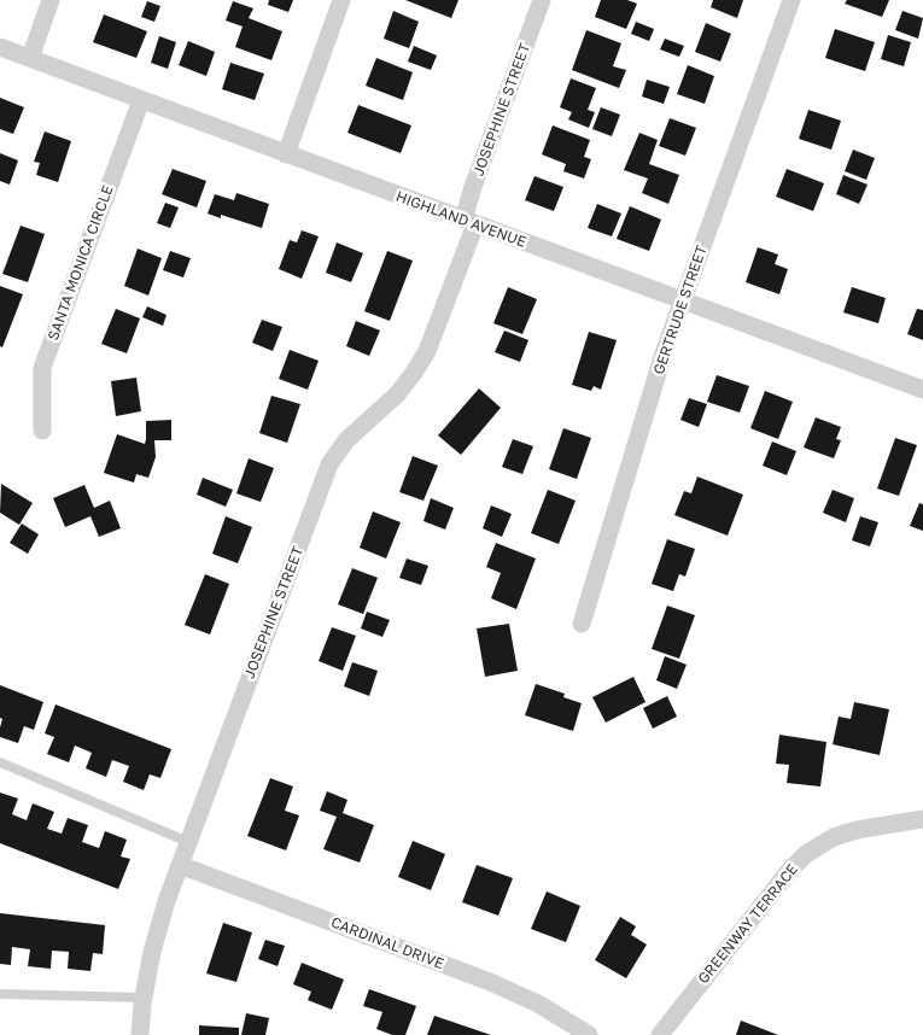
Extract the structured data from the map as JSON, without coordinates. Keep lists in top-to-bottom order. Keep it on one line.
{"streets":{"street":["JOSEPHINE STREET","HIGHLAND AVENUE","SANTA MONICA CIRCLE","GERTRUDE STREET","GREENWAY TERRACE","CARDINAL DRIVE"]},"crossings":[["JOSEPHINE STREET","HIGHLAND AVENUE"],["JOSEPHINE STREET","CARDINAL DRIVE"],["HIGHLAND AVENUE","SANTA MONICA CIRCLE"],["HIGHLAND AVENUE","GERTRUDE STREET"]]}
